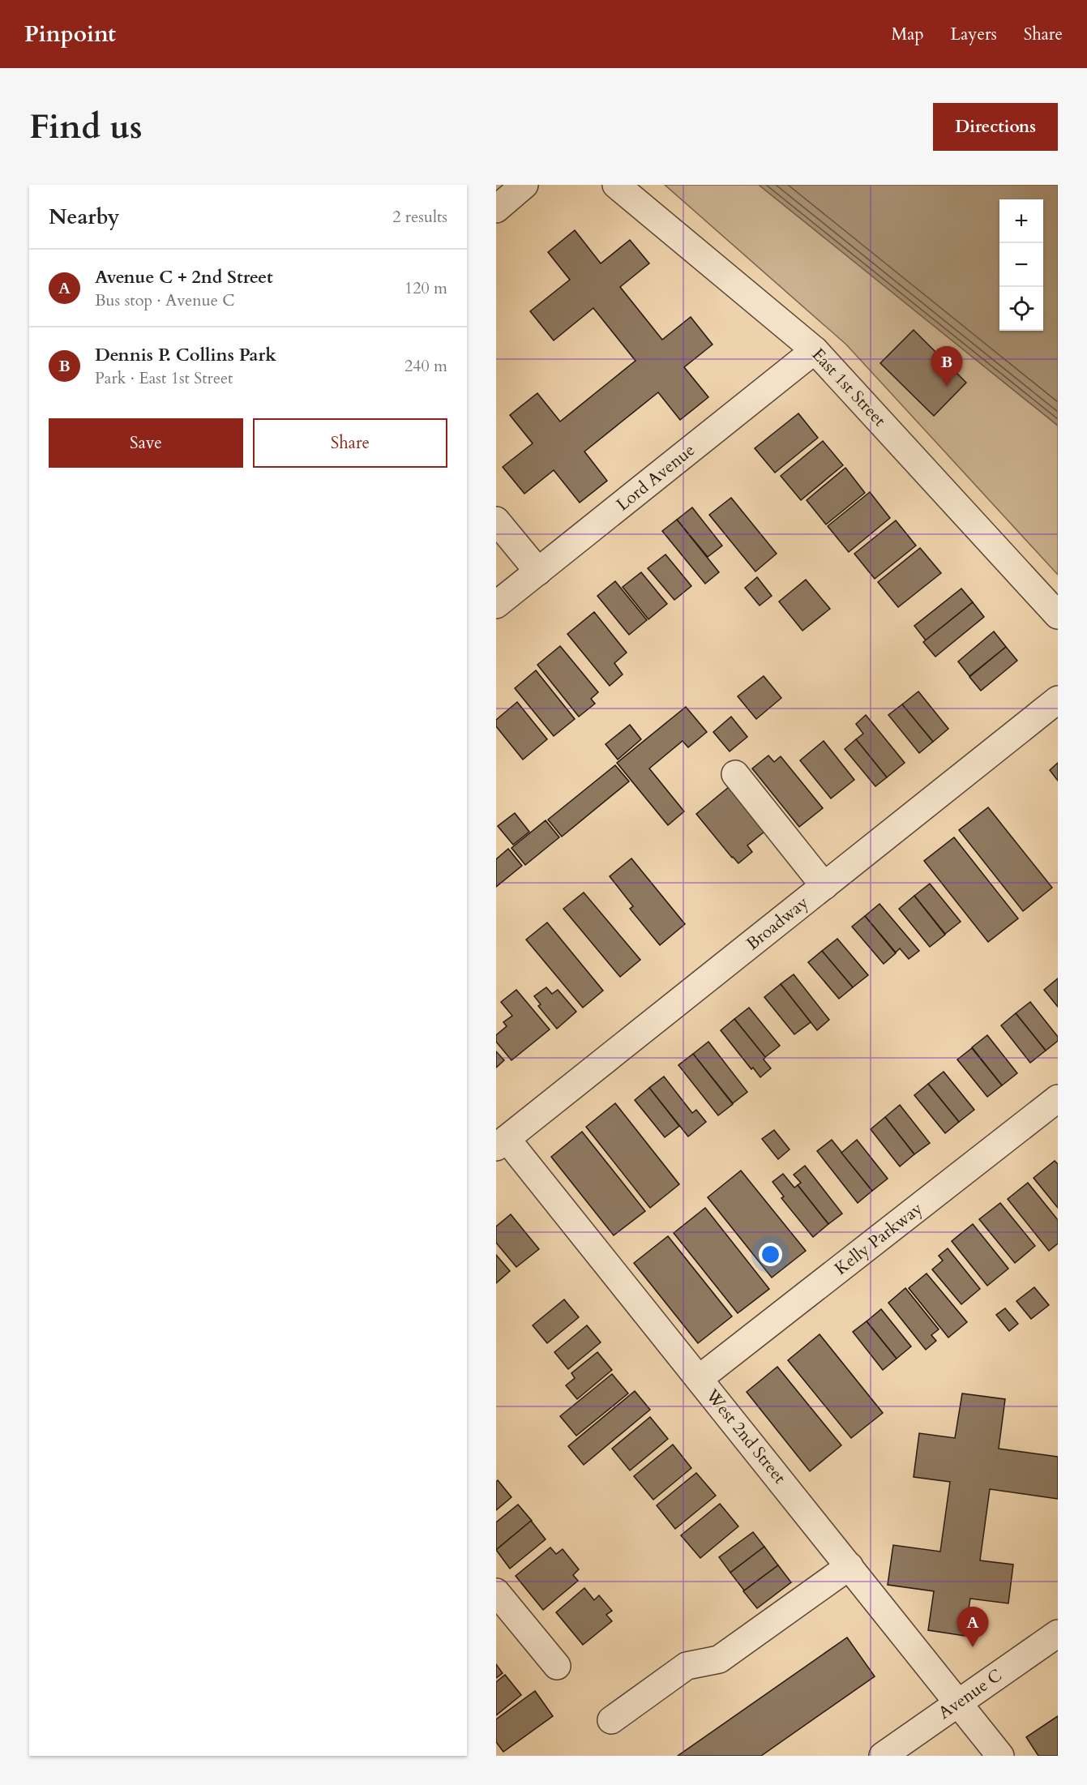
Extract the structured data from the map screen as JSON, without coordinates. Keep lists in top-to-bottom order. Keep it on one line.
{"streets":{"street":["East 1st Street","Lord Avenue","Broadway","Kelly Parkway","West 2nd Street","Avenue C"]},"crossings":[["East 1st Street","Lord Avenue"],["Broadway","West 2nd Street"],["Kelly Parkway","West 2nd Street"],["West 2nd Street","Avenue C"]],"page":{"header":"Pinpoint","nav":["Map","Layers","Share"],"buttons":["Directions",["Save","Share"]],"title":"Find us","heading":["Nearby","2 results"],"map_buttons":["+","−"],"list":[{"mark":"A","name":"Avenue C + 2nd Street","note":"Bus stop · Avenue C","value":"120 m"},{"mark":"B","name":"Dennis P. Collins Park","note":"Park · East 1st Street","value":"240 m"}],"pins":["B","A"]}}
